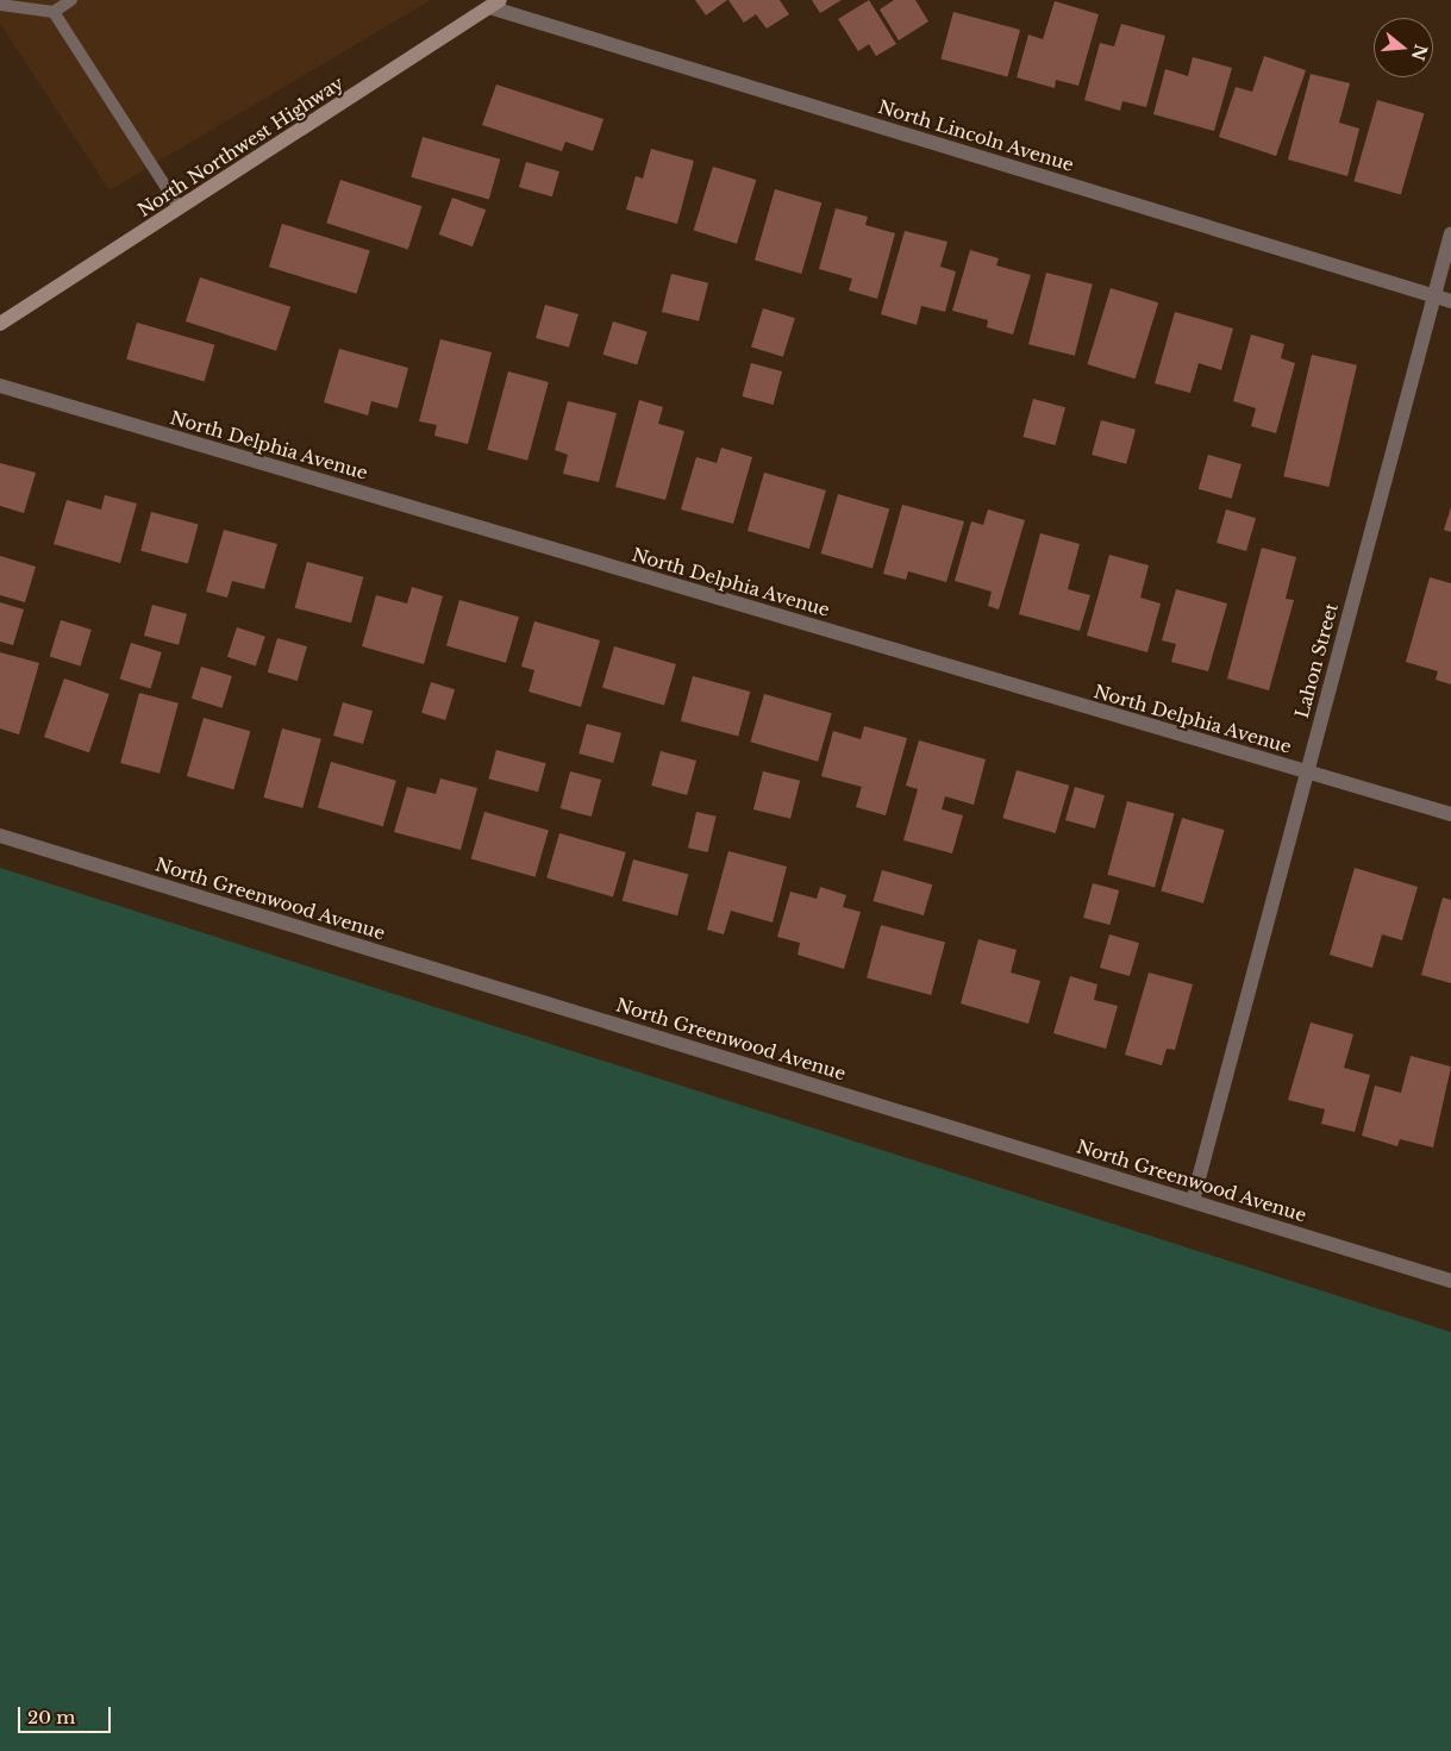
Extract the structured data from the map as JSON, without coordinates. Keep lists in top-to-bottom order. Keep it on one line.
{"streets":{"main road":["North Northwest Highway"],"street":["North Lincoln Avenue","North Delphia Avenue","Lahon Street","North Greenwood Avenue"]},"crossings":[["North Lincoln Avenue","North Northwest Highway"],["North Lincoln Avenue","Lahon Street"],["North Delphia Avenue","Lahon Street"],["Lahon Street","North Greenwood Avenue"]],"scale_bar":"20 m","north":"right"}
